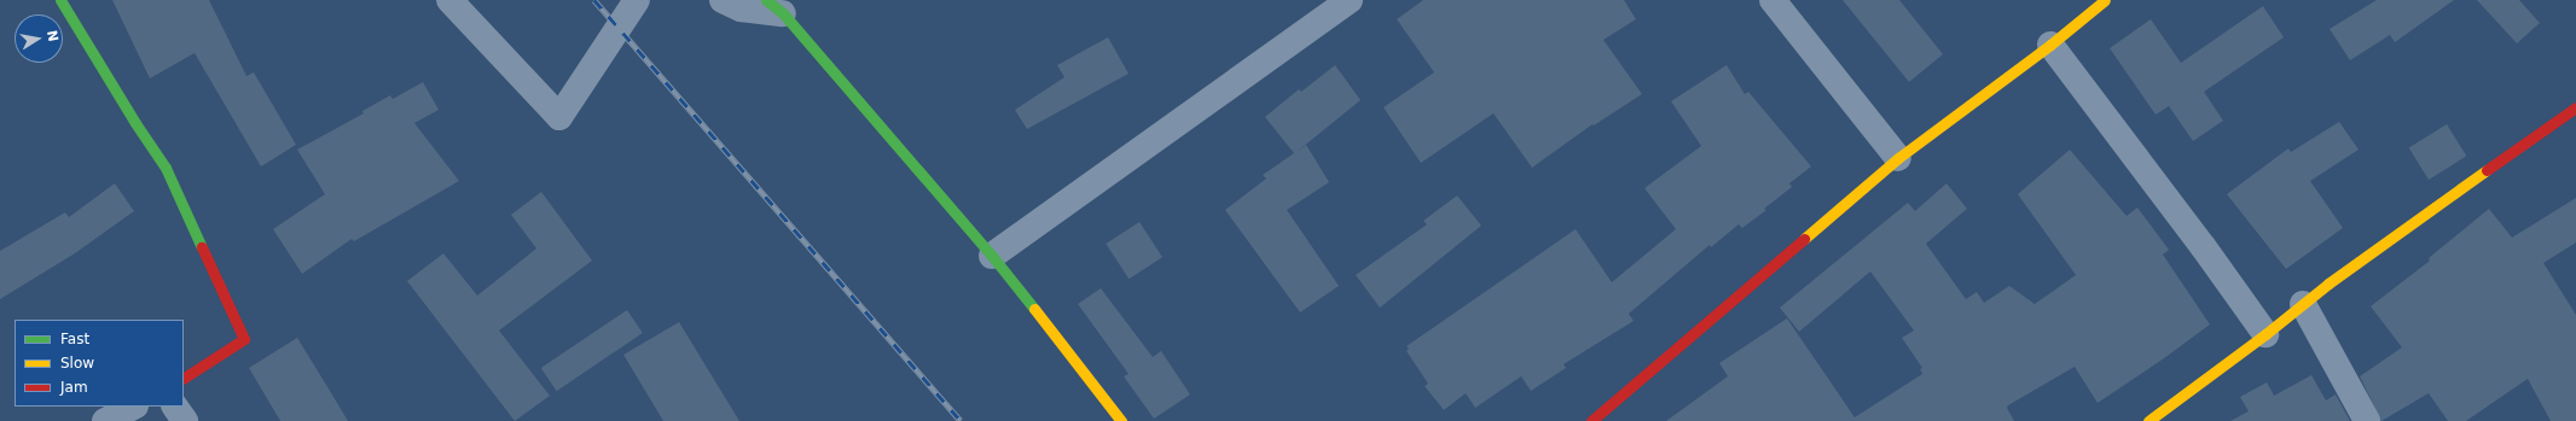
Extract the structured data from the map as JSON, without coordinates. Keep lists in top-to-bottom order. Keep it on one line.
{"legend":["Fast","Slow","Jam"],"north":"right"}
